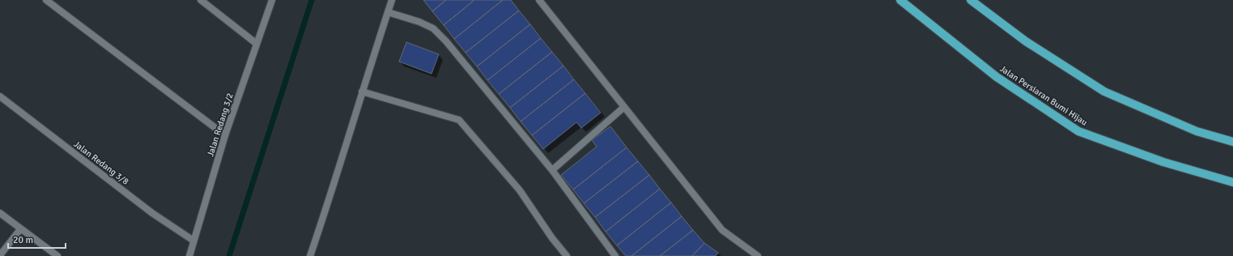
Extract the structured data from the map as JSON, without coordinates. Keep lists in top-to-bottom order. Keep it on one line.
{"streets":{"main road":["Jalan Persiaran Bumi Hijau"],"street":["Jalan Redang 3/2","Jalan Redang 3/8"]},"crossings":[["Jalan Redang 3/2","Jalan Redang 3/8"]],"scale_bar":"20 m"}
